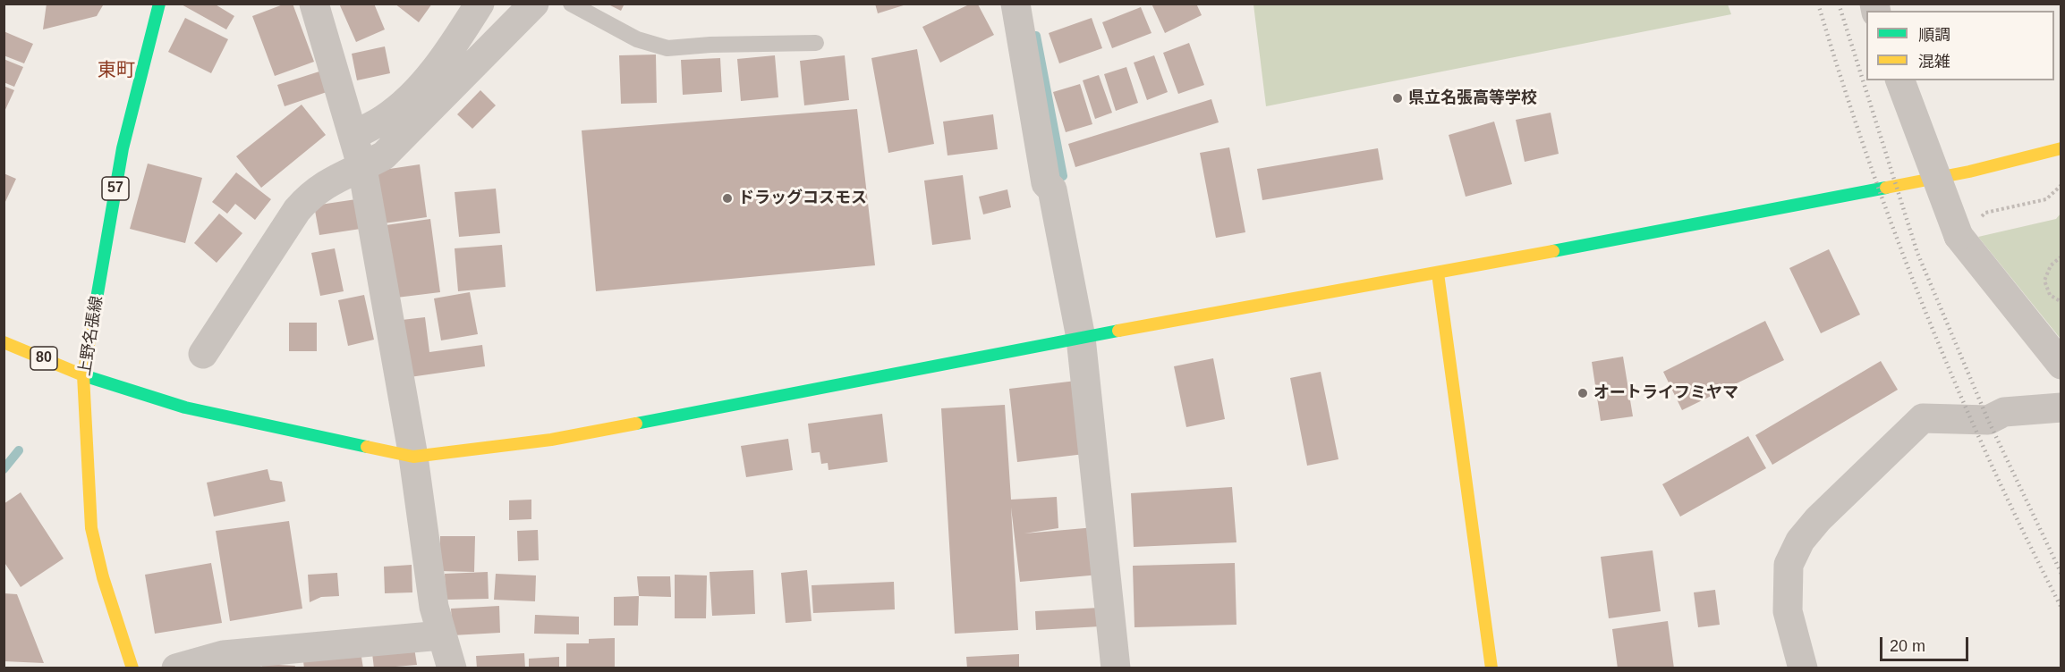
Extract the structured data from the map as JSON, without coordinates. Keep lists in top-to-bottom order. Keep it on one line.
{"streets":{"street":["57","上野名張線","80"]},"crossings":[["上野名張線","80"]],"districts":["東町"],"places":["県立名張高等学校","ドラッグコスモス","オートライフミヤマ"],"legend":["順調","混雑"],"scale_bar":"20 m"}
